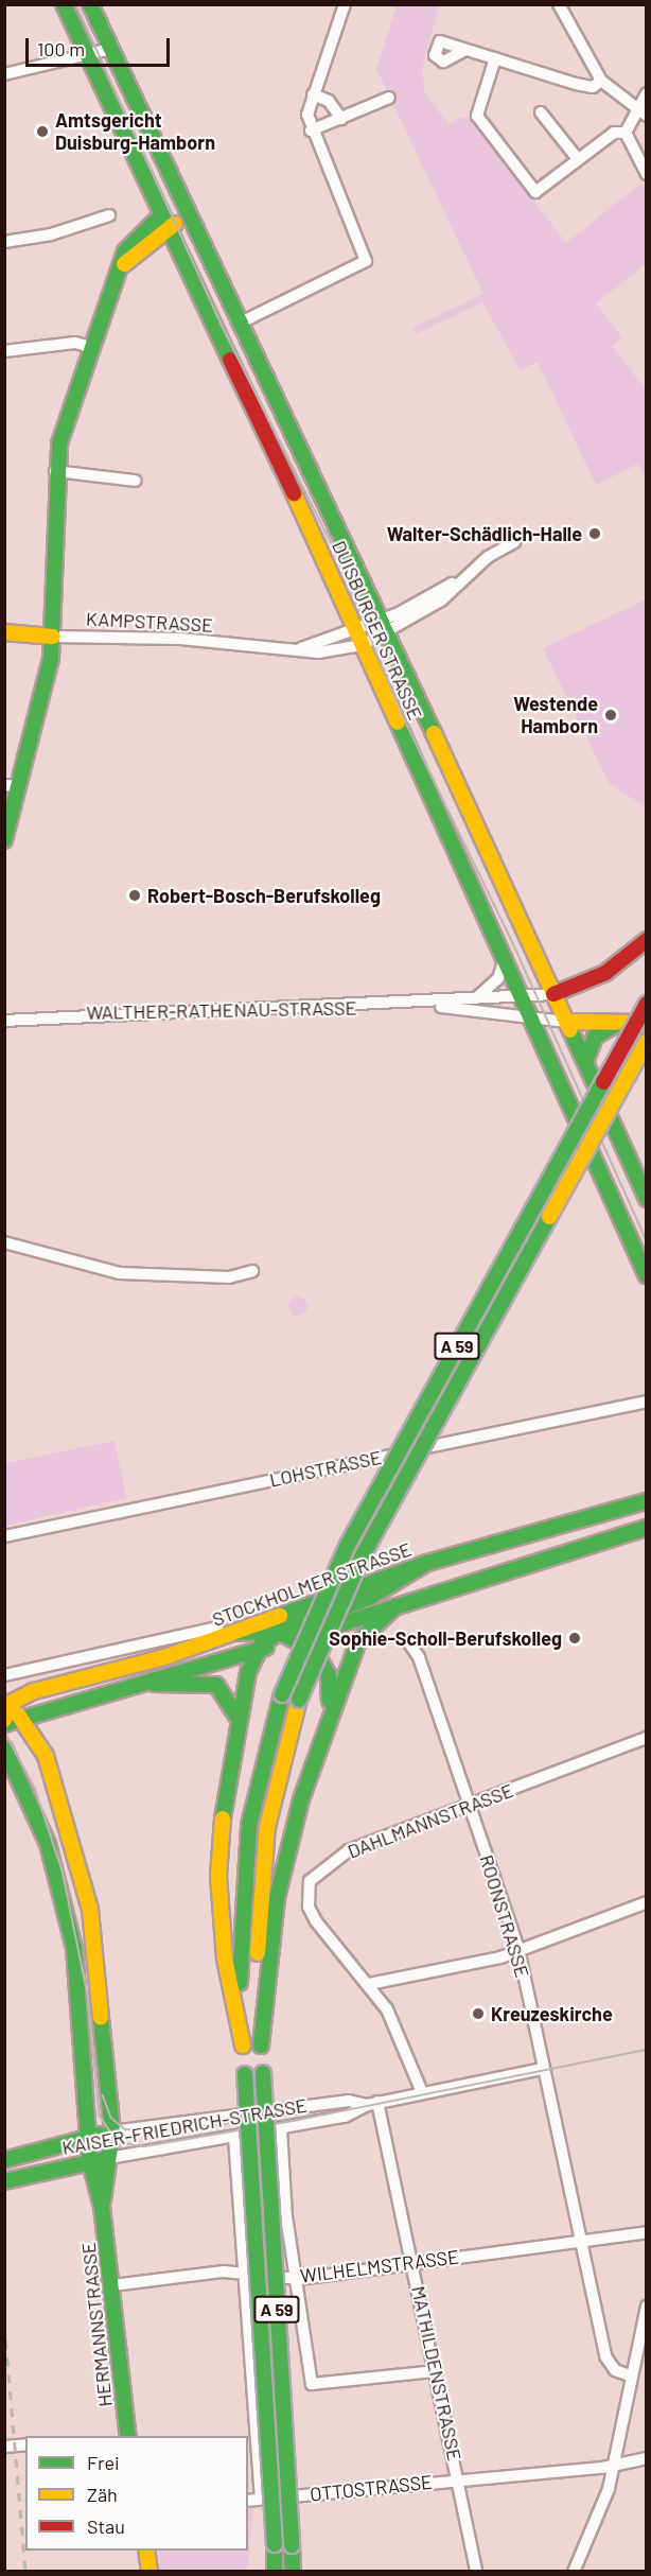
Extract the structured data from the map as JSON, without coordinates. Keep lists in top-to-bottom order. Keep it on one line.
{"streets":{"main road":["KAMPSTRASSE","DUISBURGER STRASSE","A 59","STOCKHOLMER STRASSE","KAISER-FRIEDRICH-STRASSE","HERMANNSTRASSE"],"street":["WALTHER-RATHENAU-STRASSE","LOHSTRASSE","DAHLMANNSTRASSE","ROONSTRASSE","WILHELMSTRASSE","MATHILDENSTRASSE","OTTOSTRASSE"]},"crossings":[["KAMPSTRASSE","DUISBURGER STRASSE"],["DUISBURGER STRASSE","WALTHER-RATHENAU-STRASSE"],["STOCKHOLMER STRASSE","HERMANNSTRASSE"],["DAHLMANNSTRASSE","ROONSTRASSE"],["DAHLMANNSTRASSE","KAISER-FRIEDRICH-STRASSE"],["ROONSTRASSE","KAISER-FRIEDRICH-STRASSE"],["ROONSTRASSE","WILHELMSTRASSE"],["KAISER-FRIEDRICH-STRASSE","HERMANNSTRASSE"],["KAISER-FRIEDRICH-STRASSE","MATHILDENSTRASSE"],["WILHELMSTRASSE","HERMANNSTRASSE"],["WILHELMSTRASSE","MATHILDENSTRASSE"],["MATHILDENSTRASSE","OTTOSTRASSE"]],"places":["Amtsgericht Duisburg-Hamborn","Walter-Schädlich-Halle","Westende Hamborn","Robert-Bosch-Berufskolleg","Sophie-Scholl-Berufskolleg","Kreuzeskirche"],"legend":["Frei","Zäh","Stau"],"scale_bar":"100 m"}
